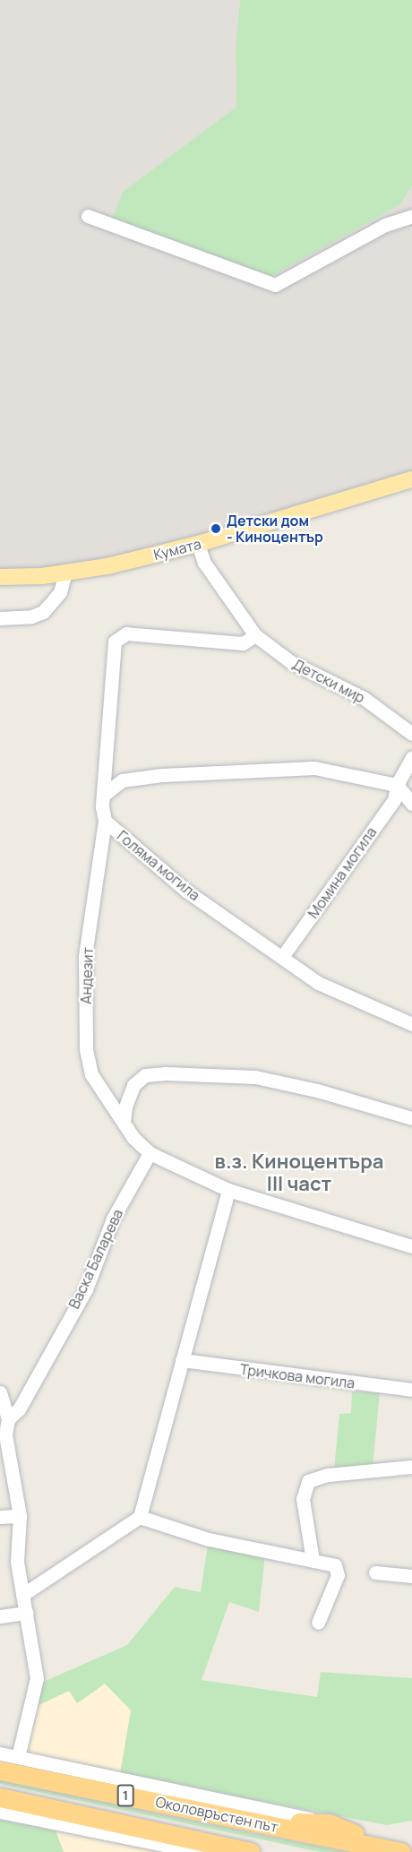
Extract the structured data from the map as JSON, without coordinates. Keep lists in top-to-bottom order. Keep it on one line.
{"streets":{"highway":["1","Околовръстен път"],"main road":["Кумата"],"street":["Детски мир","Голяма могила","Момина могила","Андезит","Васка Баларева","Тричкова могила"]},"crossings":[["Кумата","Детски мир"],["Голяма могила","Момина могила"],["Голяма могила","Андезит"]],"districts":["в.з. Киноцентъра ІІІ част"],"places":["Детски дом - Киноцентър"]}
